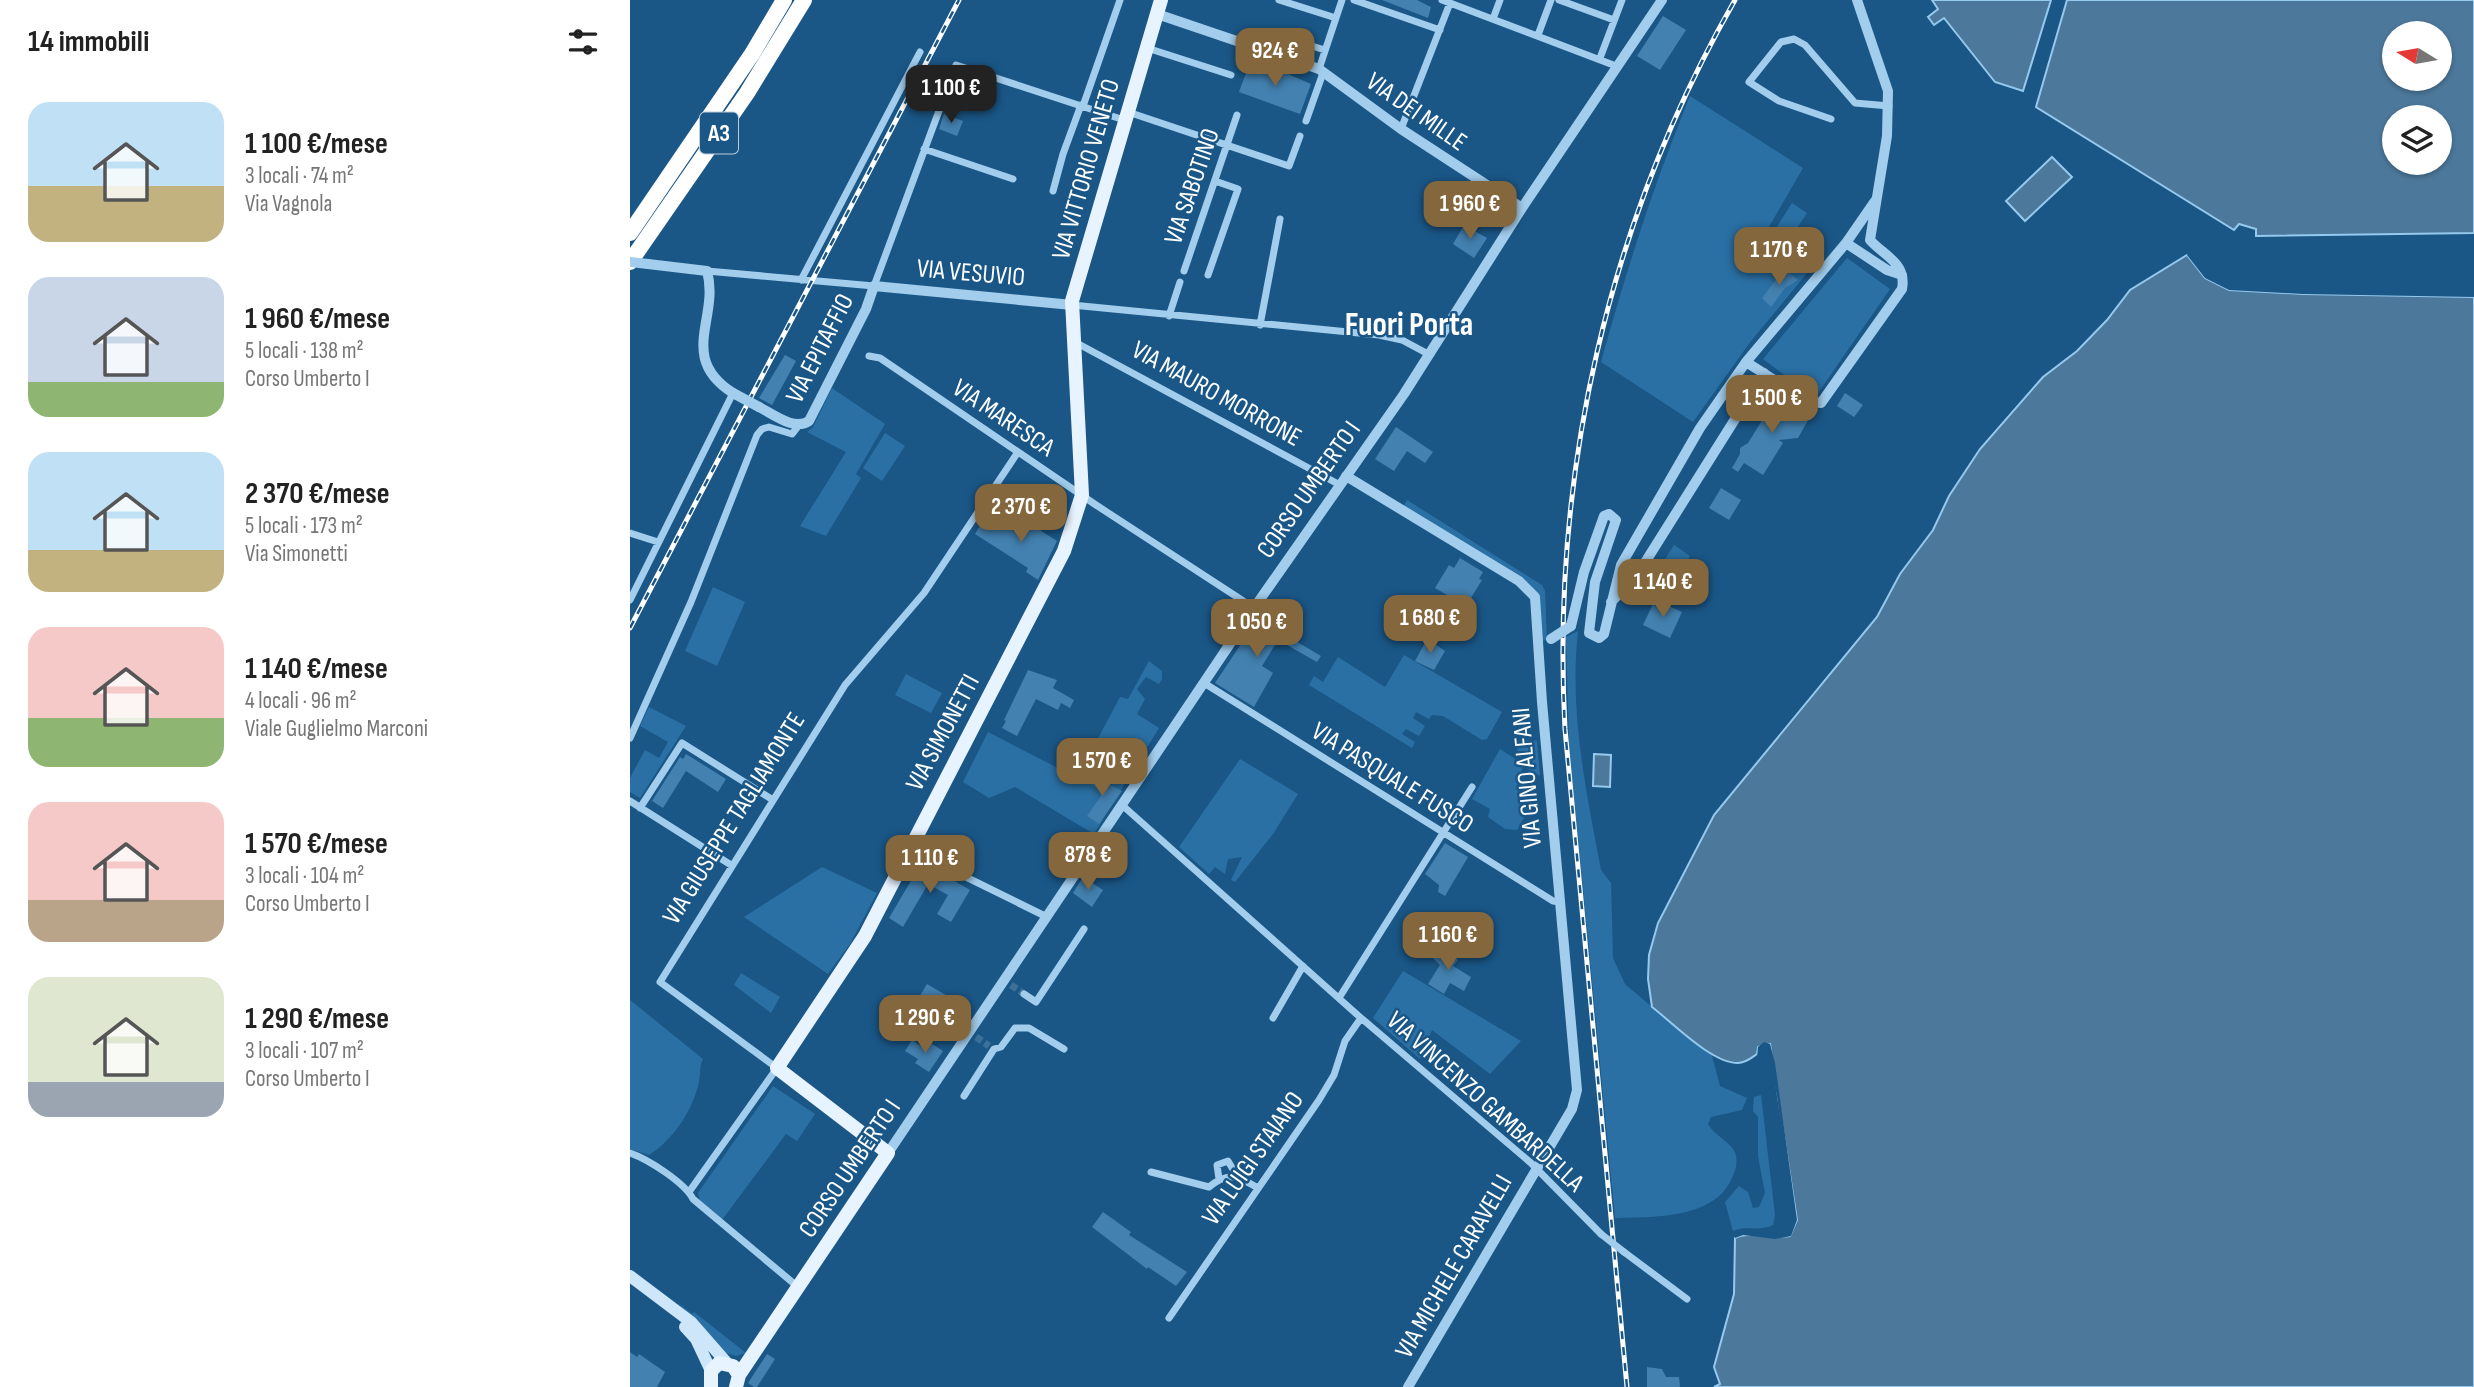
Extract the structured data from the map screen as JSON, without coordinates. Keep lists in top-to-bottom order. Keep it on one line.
{"streets":{"highway":["A3"],"main road":["VIA VITTORIO VENETO","CORSO UMBERTO I","VIA SIMONETTI","VIA GIUSEPPE TAGLIAMONTE"],"street":["VIA DEI MILLE","VIA SABOTINO","VIA VESUVIO","VIA EPITAFFIO","VIA MAURO MORRONE","VIA MARESCA","VIA PASQUALE FUSCO","VIA GINO ALFANI","VIA VINCENZO GAMBARDELLA","VIA LUIGI STAIANO","VIA MICHELE CARAVELLI"]},"crossings":[["VIA DEI MILLE","VIA VITTORIO VENETO"],["VIA DEI MILLE","CORSO UMBERTO I"],["A3","VIA VESUVIO"],["VIA VITTORIO VENETO","VIA VESUVIO"],["VIA VITTORIO VENETO","VIA MAURO MORRONE"],["VIA VITTORIO VENETO","VIA MARESCA"],["VIA VITTORIO VENETO","VIA SIMONETTI"],["VIA SABOTINO","VIA VESUVIO"],["VIA VESUVIO","VIA EPITAFFIO"],["VIA VESUVIO","CORSO UMBERTO I"],["VIA MAURO MORRONE","CORSO UMBERTO I"],["VIA MAURO MORRONE","VIA GINO ALFANI"],["VIA MARESCA","CORSO UMBERTO I"],["VIA MARESCA","VIA SIMONETTI"],["VIA MARESCA","VIA GIUSEPPE TAGLIAMONTE"],["CORSO UMBERTO I","VIA PASQUALE FUSCO"],["CORSO UMBERTO I","VIA GINO ALFANI"],["CORSO UMBERTO I","VIA GIUSEPPE TAGLIAMONTE"],["CORSO UMBERTO I","VIA VINCENZO GAMBARDELLA"],["VIA SIMONETTI","VIA GIUSEPPE TAGLIAMONTE"],["VIA PASQUALE FUSCO","VIA GINO ALFANI"],["VIA GINO ALFANI","VIA VINCENZO GAMBARDELLA"],["VIA GINO ALFANI","VIA MICHELE CARAVELLI"],["VIA VINCENZO GAMBARDELLA","VIA LUIGI STAIANO"],["VIA VINCENZO GAMBARDELLA","VIA MICHELE CARAVELLI"]],"districts":["Fuori Porta"],"north":"left","page":{"heading":"14 immobili","price":["924 €","1 100 €","1 960 €","1 170 €","1 500 €","2 370 €","1 140 €","1 680 €","1 050 €","1 570 €","878 €","1 110 €","1 160 €","1 290 €"],"list":[{"name":"1 100 €/mese","note":"3 locali · 74 m² · Via Vagnola"},{"name":"1 960 €/mese","note":"5 locali · 138 m² · Corso Umberto I"},{"name":"2 370 €/mese","note":"5 locali · 173 m² · Via Simonetti"},{"name":"1 140 €/mese","note":"4 locali · 96 m² · Viale Guglielmo Marconi"},{"name":"1 570 €/mese","note":"3 locali · 104 m² · Corso Umberto I"},{"name":"1 290 €/mese","note":"3 locali · 107 m² · Corso Umberto I"}]}}
